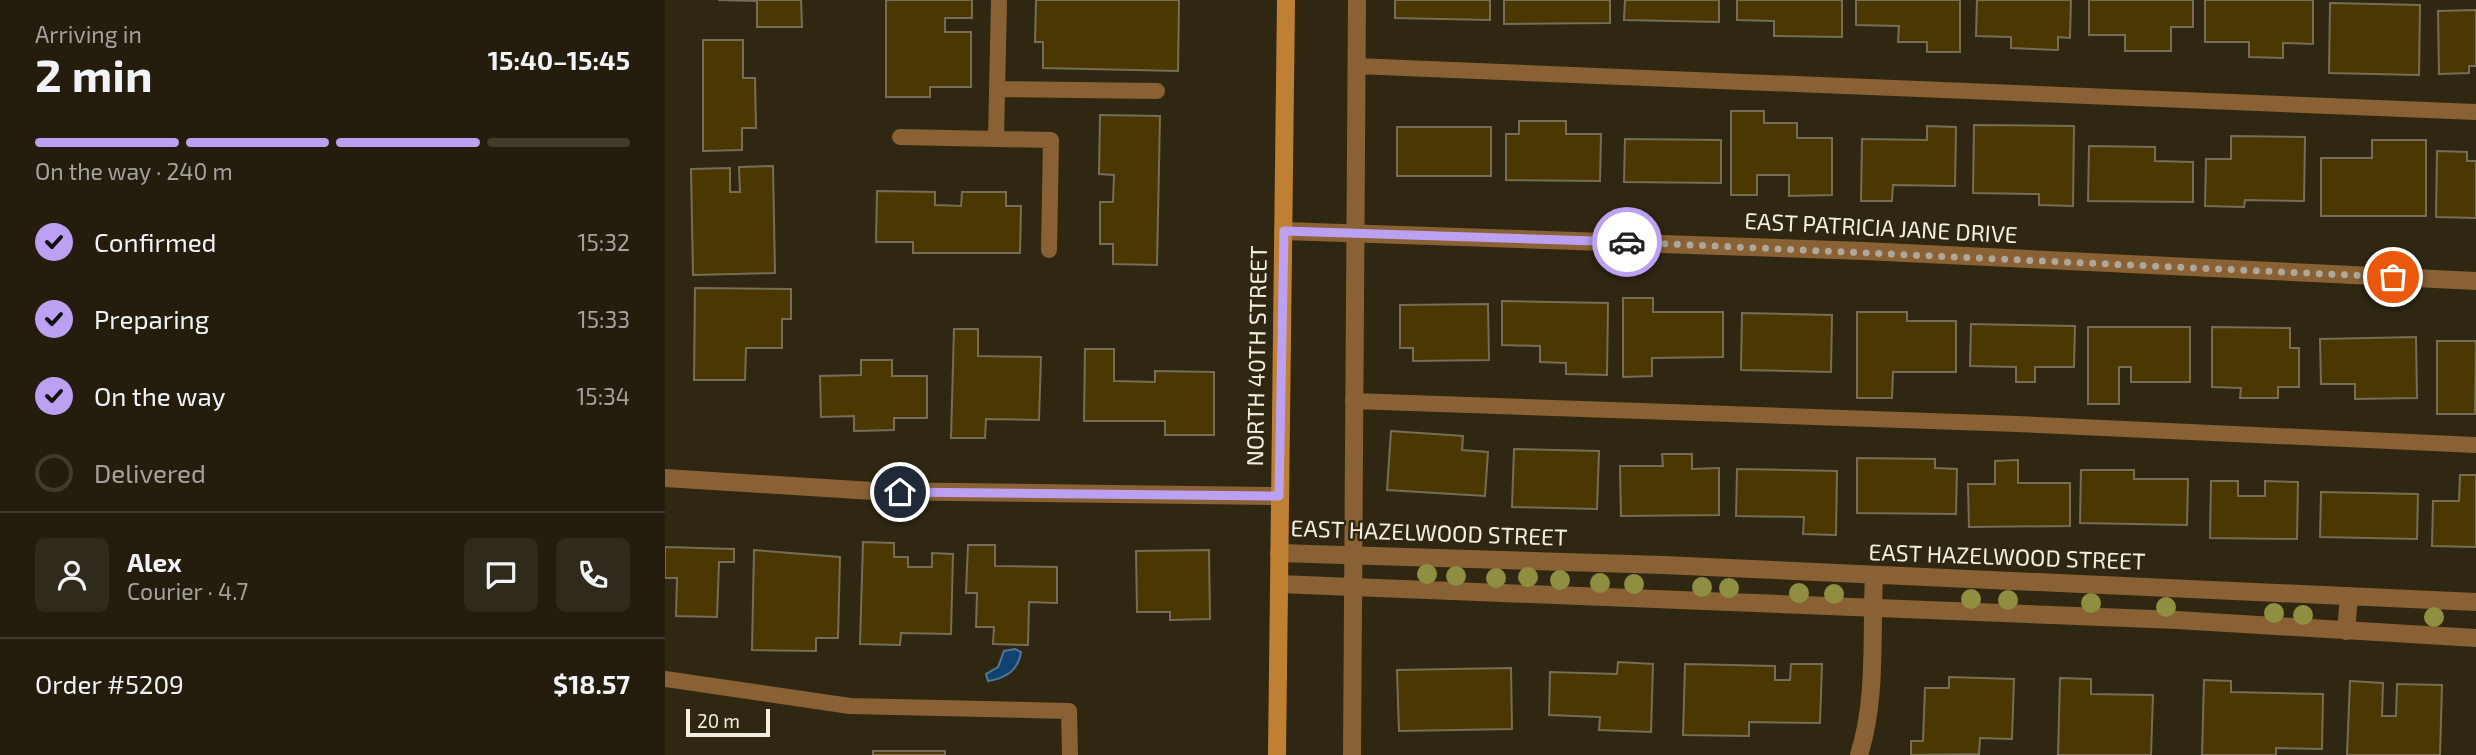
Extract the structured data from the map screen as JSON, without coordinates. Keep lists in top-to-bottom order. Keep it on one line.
{"streets":{"main road":["NORTH 40TH STREET"],"street":["EAST PATRICIA JANE DRIVE","EAST HAZELWOOD STREET"]},"crossings":[["EAST PATRICIA JANE DRIVE","NORTH 40TH STREET"],["NORTH 40TH STREET","EAST HAZELWOOD STREET"]],"scale_bar":"20 m","page":{"heading":["2 min","Arriving in","15:40–15:45"],"panel":["Alex","Courier · 4.7","Order #5209","$18.57"],"bar":"On the way · 240 m","list":[["Confirmed","15:32"],["Preparing","15:33"],["On the way","15:34"],"Delivered"],"scale":"20 m"}}
